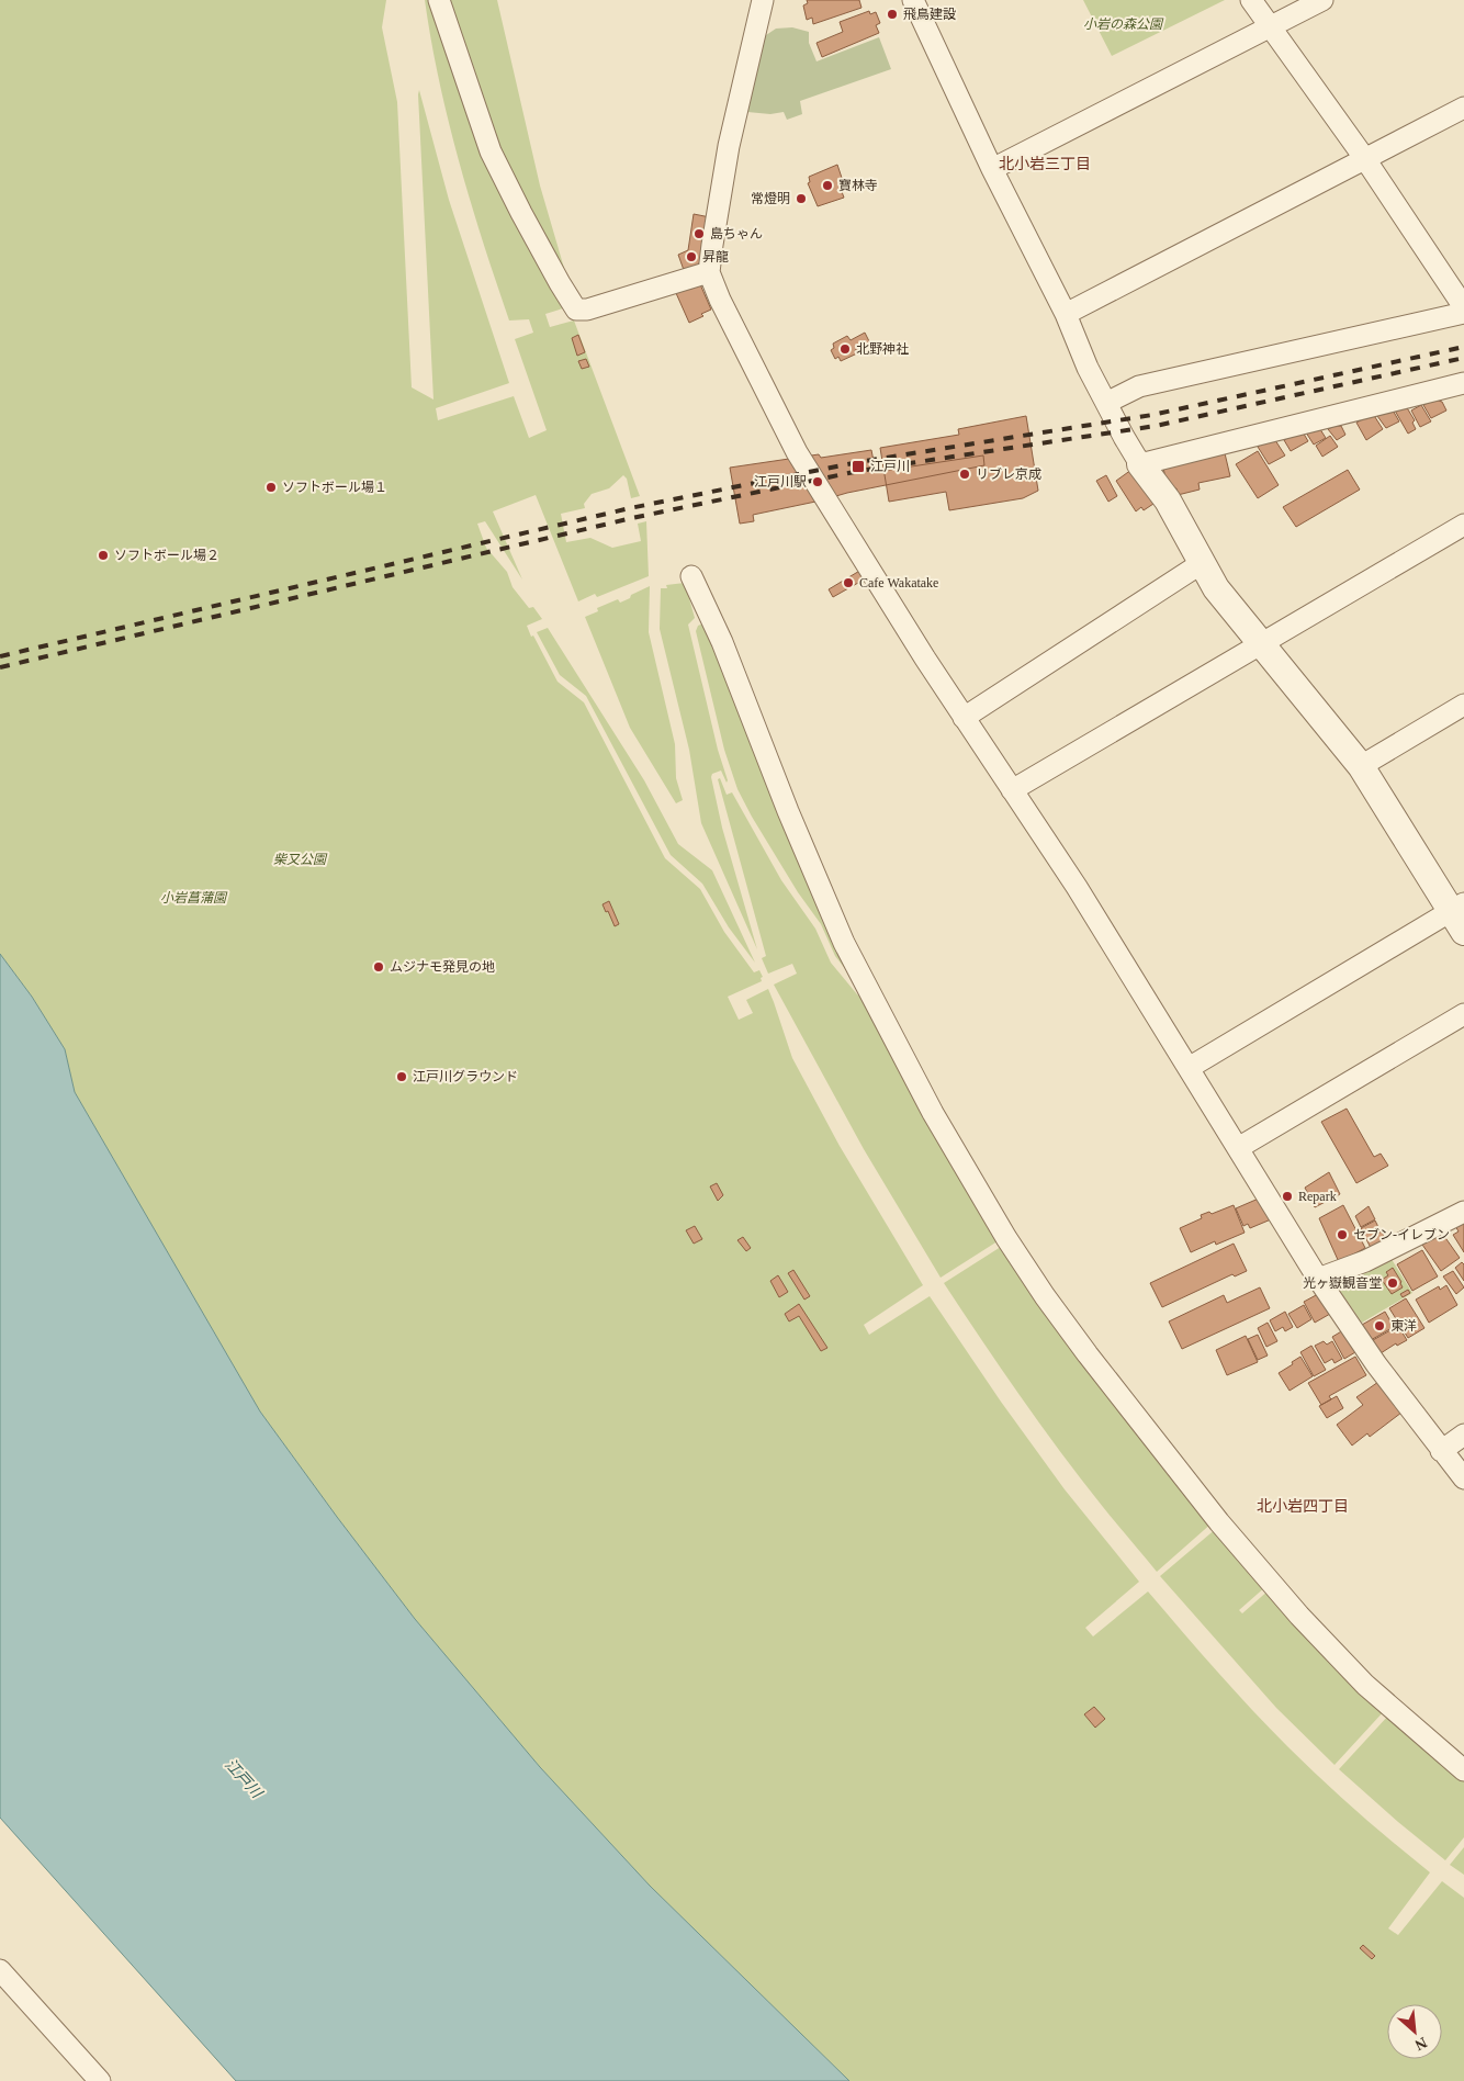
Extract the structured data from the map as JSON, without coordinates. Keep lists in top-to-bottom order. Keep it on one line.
{"districts":["北小岩三丁目","北小岩四丁目"],"water":["江戸川"],"parks":["小岩の森公園","柴又公園","小岩菖蒲園"],"places":{"other":["飛鳥建設","寶林寺","常燈明","島ちゃん","昇龍","北野神社","リブレ京成","江戸川駅","ソフトボール場１","ソフトボール場２","Cafe Wakatake","ムジナモ発見の地","江戸川グラウンド","Repark","セブン-イレブン","光ヶ嶽観音堂","東洋"],"transit":["江戸川"]},"north":"bottom right"}
